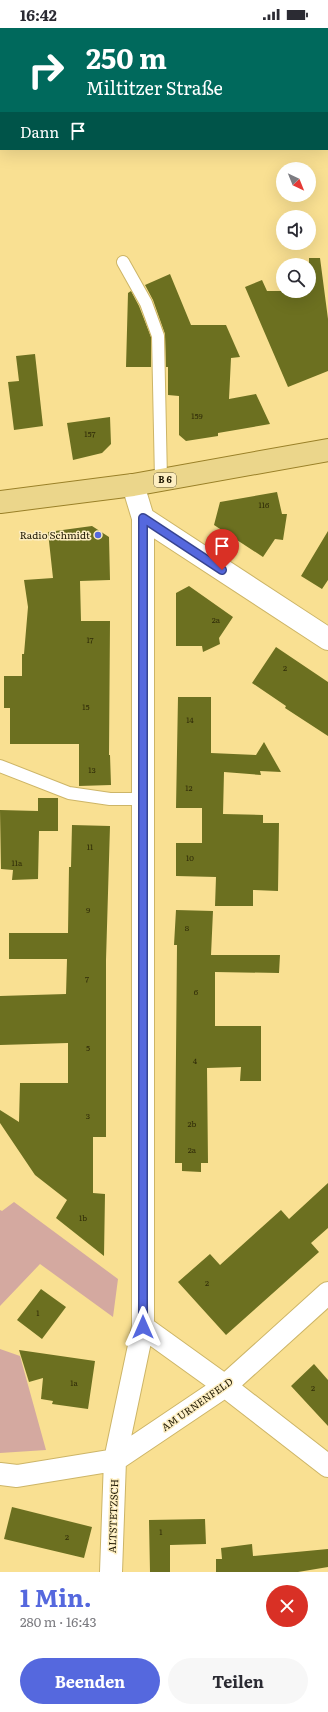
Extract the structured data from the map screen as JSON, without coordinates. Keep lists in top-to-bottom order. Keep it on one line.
{"streets":{"main road":["B 6"],"street":["AM URNENFELD","ALTSTETZSCH"]},"crossings":[["B 6","ALTSTETZSCH"],["AM URNENFELD","ALTSTETZSCH"]],"places":["Radio Schmidt"],"house_numbers":["159","157","116","2a","17","2","15","14","13","12","11","10","11a","9","8","7","6","5","4","3","2b","2a","1b","2","1","1a","2","1","2"],"north":"bottom right","page":{"status":"16:42","turn":["250 m","Miltitzer Straße"],"then":"Dann","heading":["1 Min.","280 m · 16:43"],"buttons":["Beenden","Teilen"]}}
